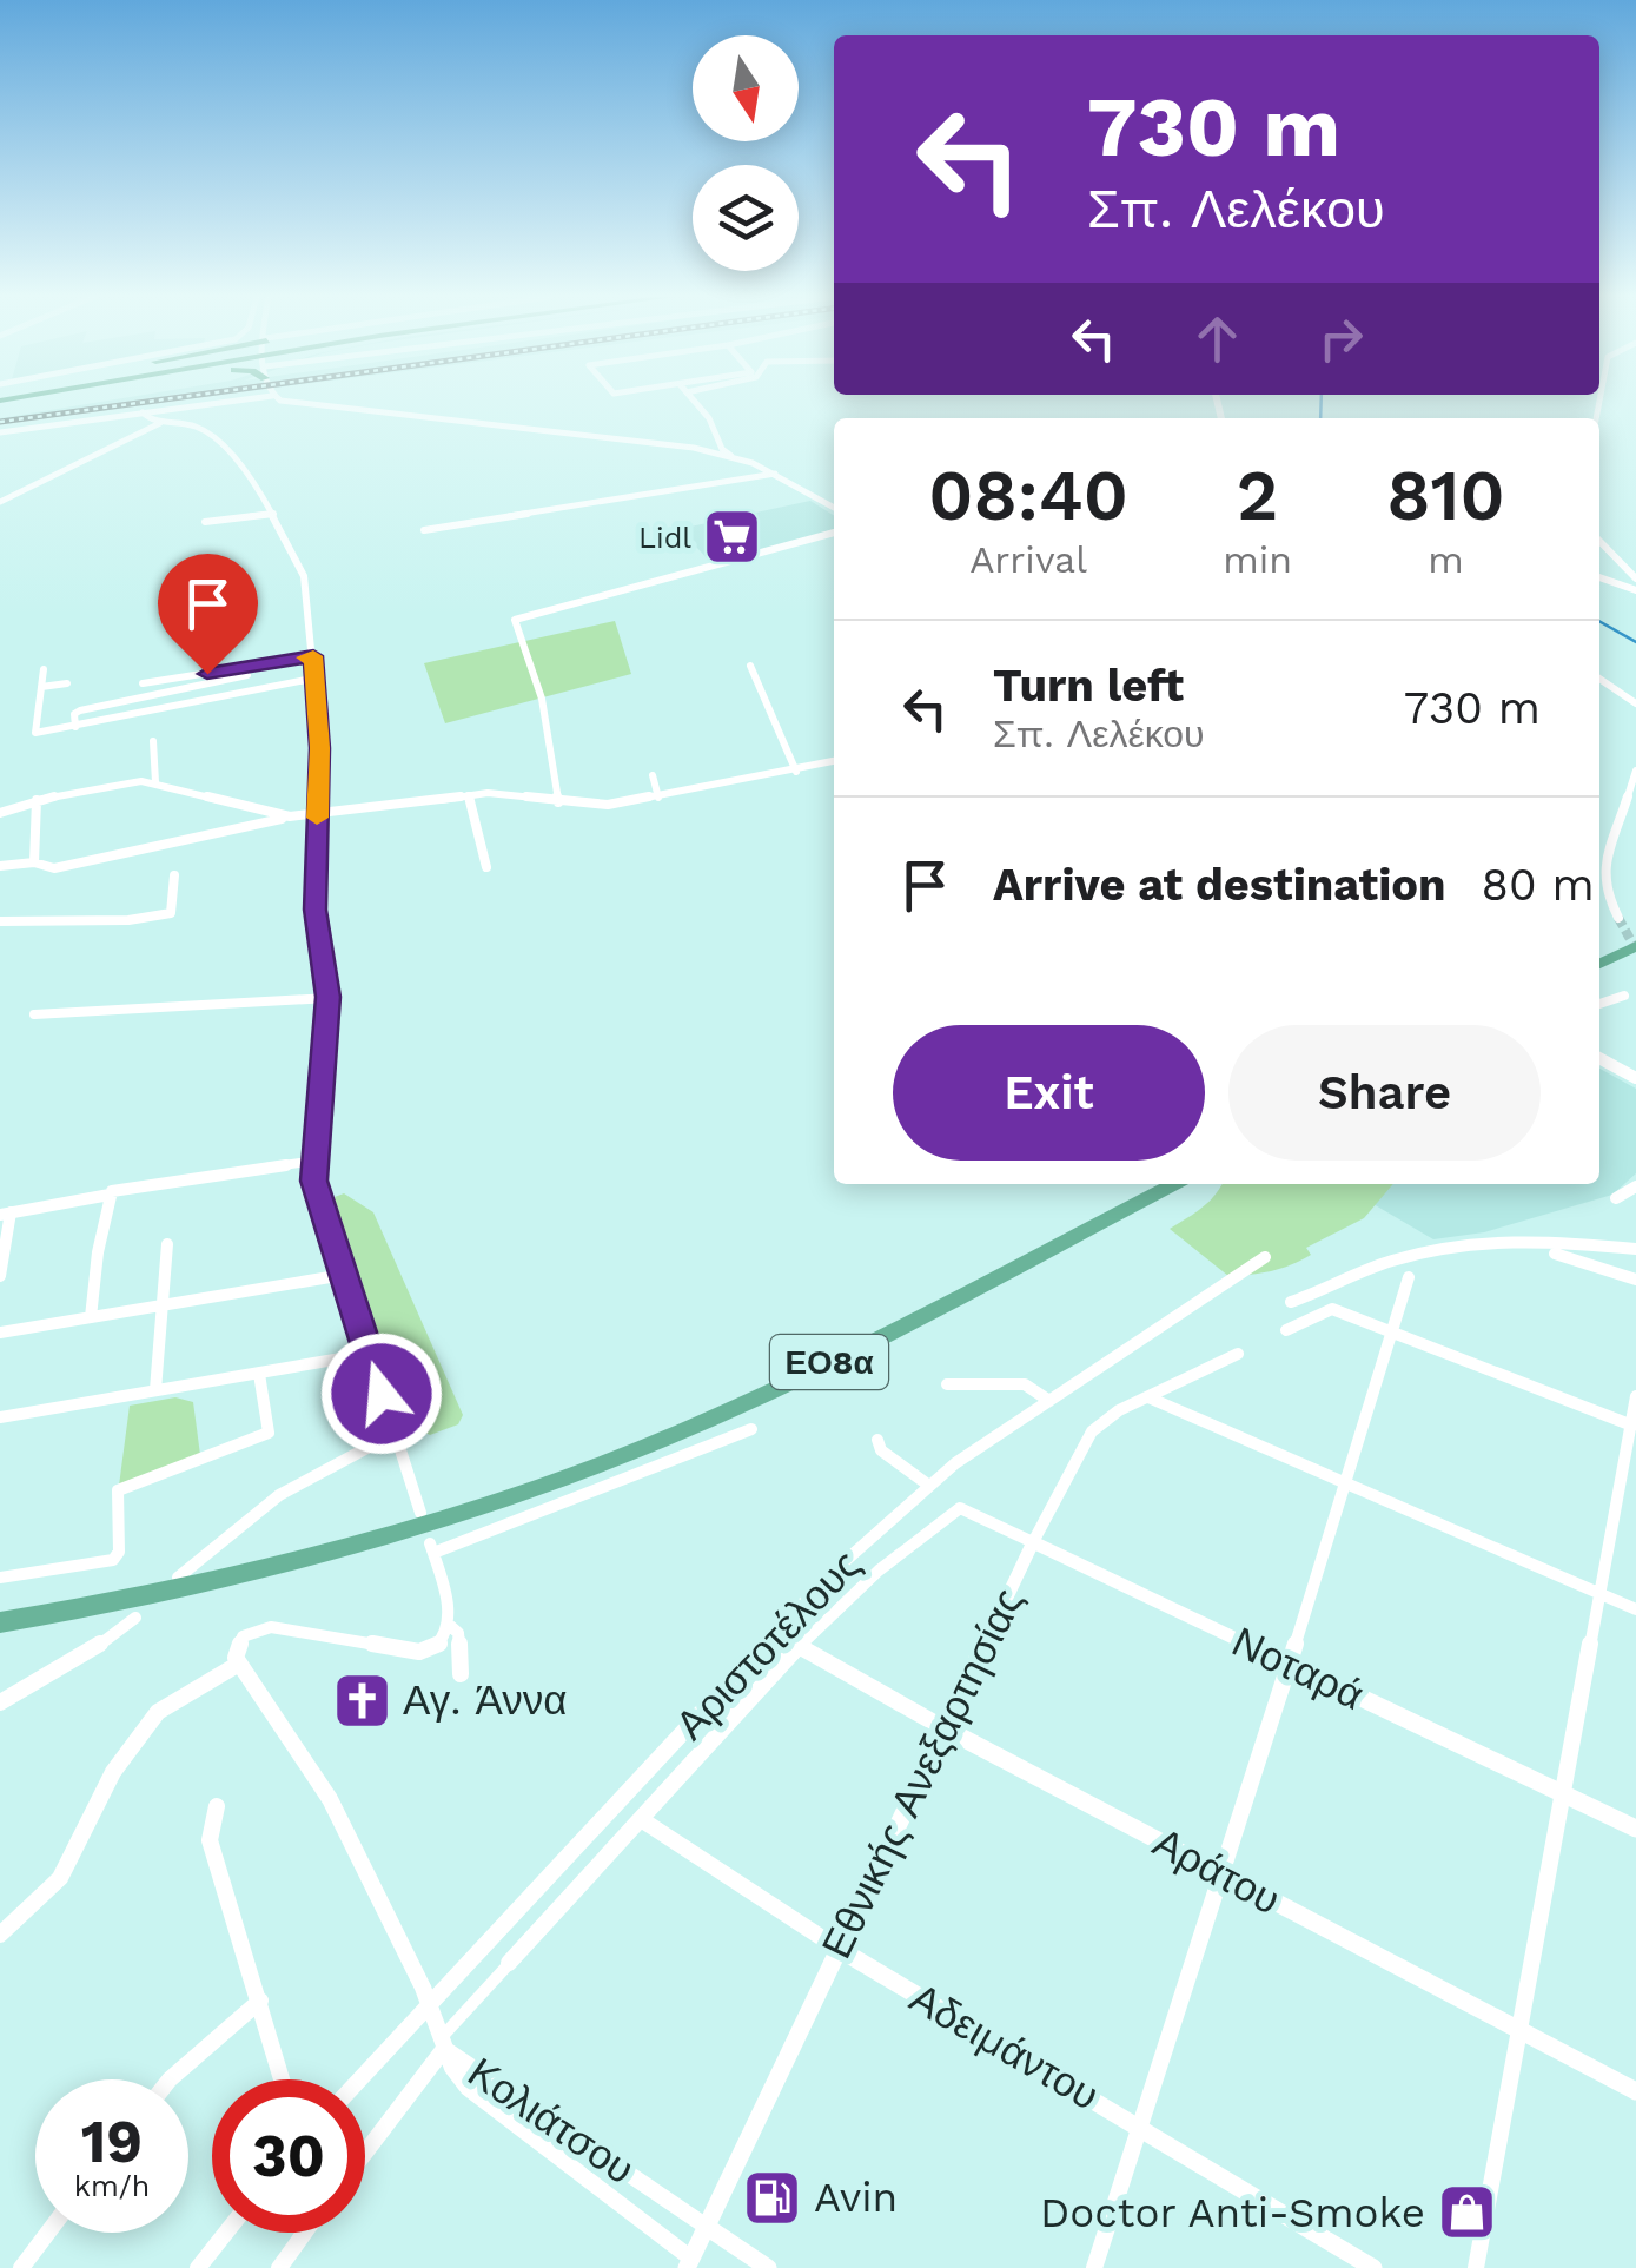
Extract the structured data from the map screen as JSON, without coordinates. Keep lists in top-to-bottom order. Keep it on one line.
{"streets":{"highway":["ΕΟ8α"],"street":["Αριστοτέλους","Νοταρά","Εθνικής Ανεξαρτησίας","Αράτου","Αδειμάντου","Κολιάτσου"]},"crossings":[["Νοταρά","Εθνικής Ανεξαρτησίας"],["Νοταρά","Αράτου"],["Εθνικής Ανεξαρτησίας","Αράτου"],["Εθνικής Ανεξαρτησίας","Αδειμάντου"],["Εθνικής Ανεξαρτησίας","Κολιάτσου"]],"places":{"supermarket":["Lidl"],"church":["Αγ. Άννα"],"fuel station":["Avin"],"shop":["Doctor Anti-Smoke"]},"north":"bottom","page":{"turn":["730 m","Σπ. Λελέκου"],"eta":["08:40","Arrival","2","min","810","m"],"list":[{"name":"Turn left","note":"Σπ. Λελέκου","value":"730 m"},{"name":"Arrive at destination","value":"80 m"}],"buttons":["Exit","Share"],"speed":"19 km/h","limit":"30"}}
